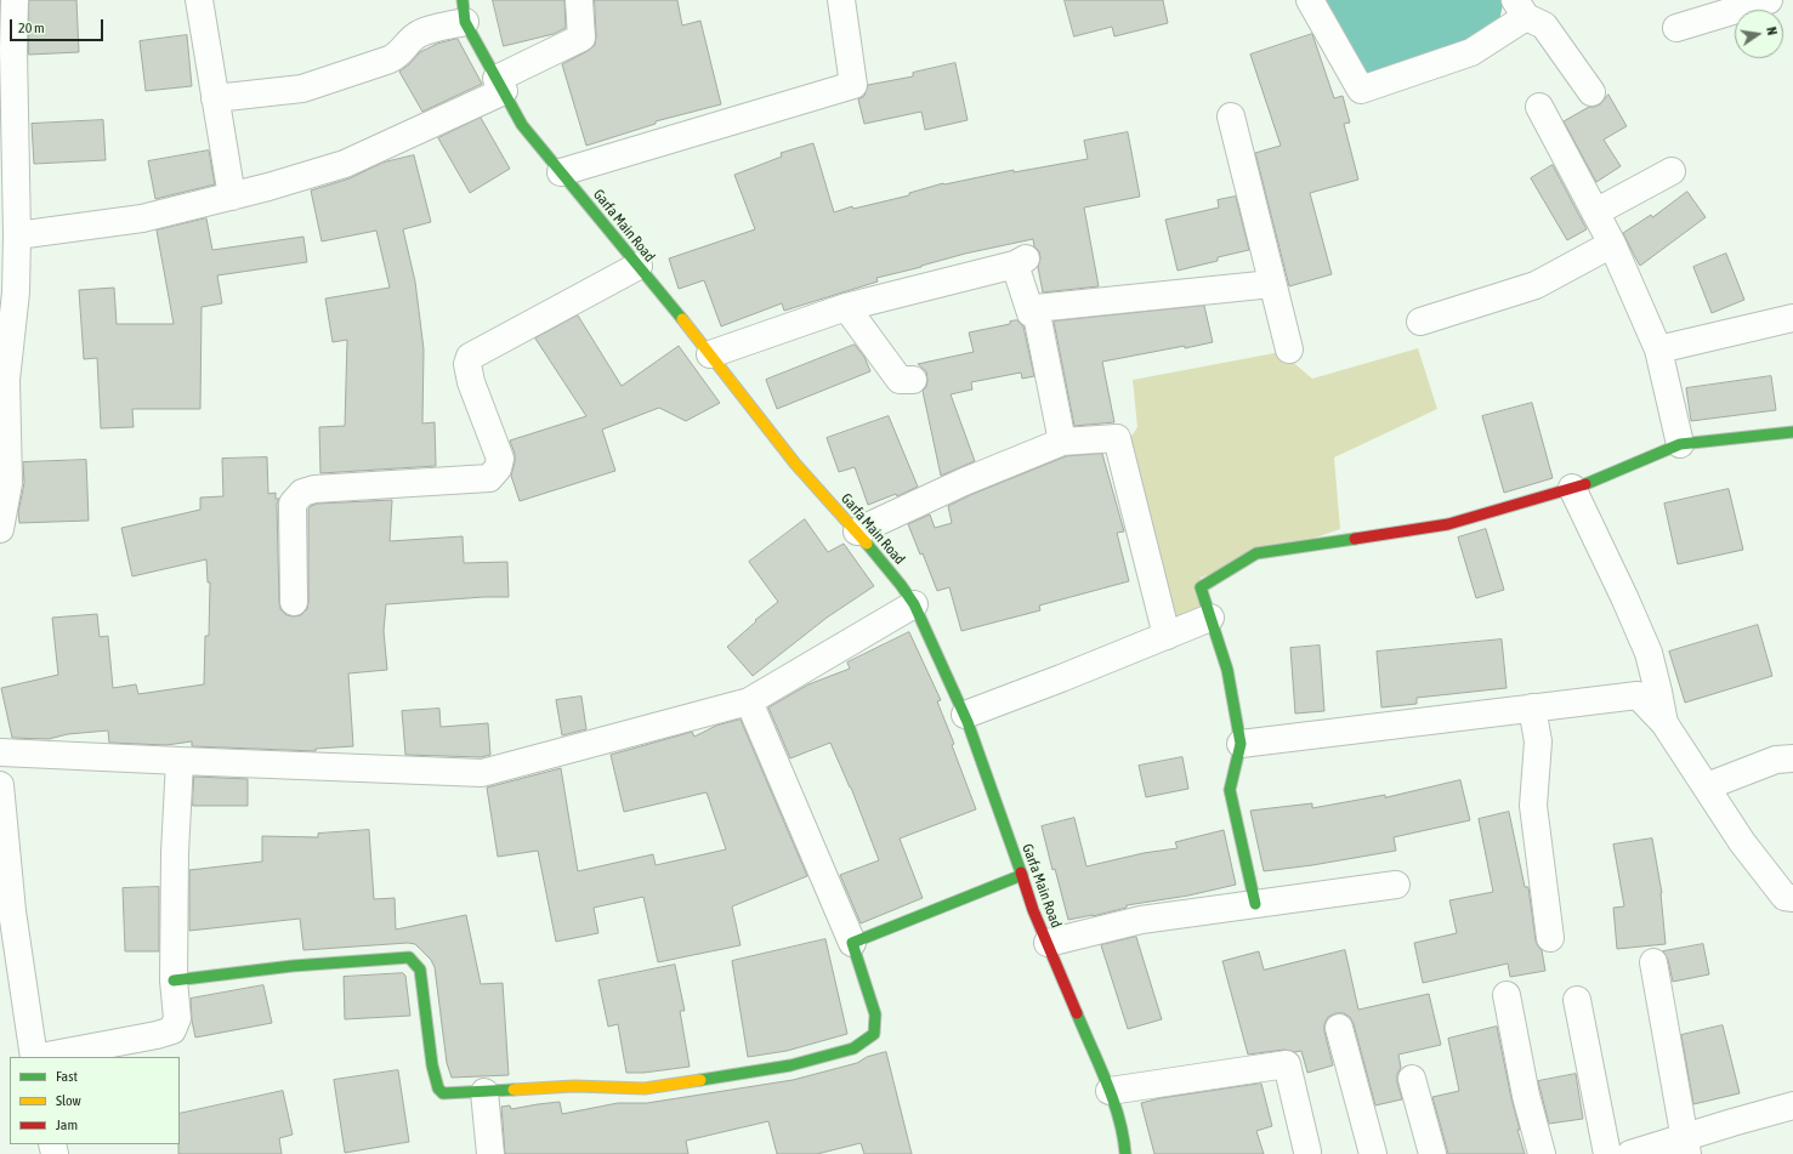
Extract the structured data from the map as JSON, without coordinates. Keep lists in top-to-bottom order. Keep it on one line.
{"streets":{"street":["Garfa Main Road"]},"legend":["Fast","Slow","Jam"],"scale_bar":"20 m","north":"right"}
